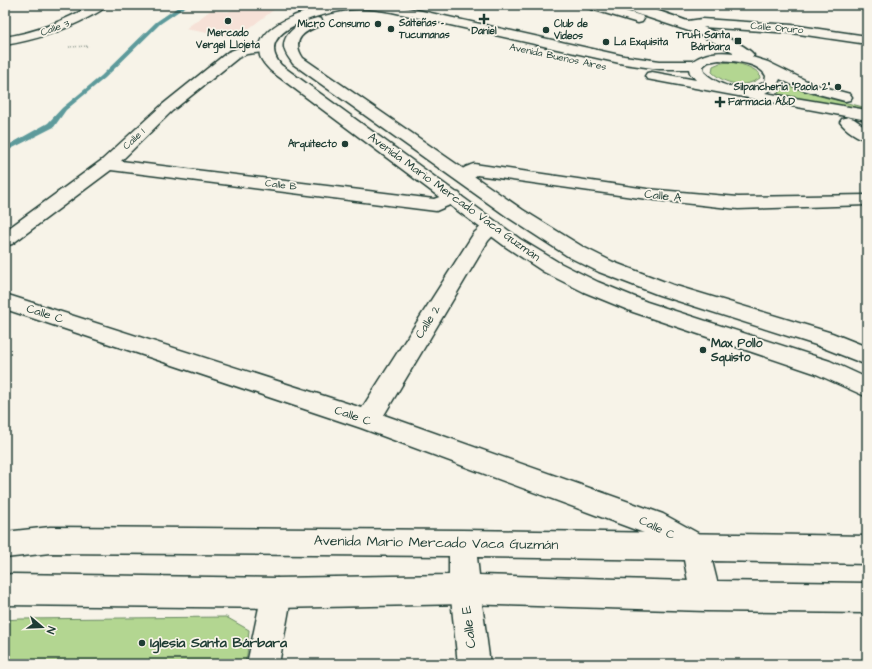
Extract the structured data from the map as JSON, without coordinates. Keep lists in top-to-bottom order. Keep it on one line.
{"streets":{"main road":["Calle 3","Calle Oruro","Avenida Buenos Aires","Calle 1","Calle B","Calle A","Avenida Mario Mercado Vaca Guzmán","Calle C","Calle 2","Calle E"]},"crossings":[["Avenida Buenos Aires","Avenida Mario Mercado Vaca Guzmán"],["Calle 1","Calle B"],["Calle 1","Avenida Mario Mercado Vaca Guzmán"],["Calle B","Avenida Mario Mercado Vaca Guzmán"],["Calle A","Avenida Mario Mercado Vaca Guzmán"],["Avenida Mario Mercado Vaca Guzmán","Calle C"],["Avenida Mario Mercado Vaca Guzmán","Calle 2"],["Avenida Mario Mercado Vaca Guzmán","Calle E"],["Calle C","Calle 2"]],"places":{"health":["Daniel","Farmacia A&D"],"other":["Mercado Vergel Llojeta","Micro Consumo","Salteñas - Tucumanas","Club de Videos","La Exquisita","Silpancheria \"Paola 2\"","Arquitecto","Max Pollo Squisto","Iglesia Santa Bárbara"],"transit":["Trufi Santa Bárbara"]},"north":"right"}
